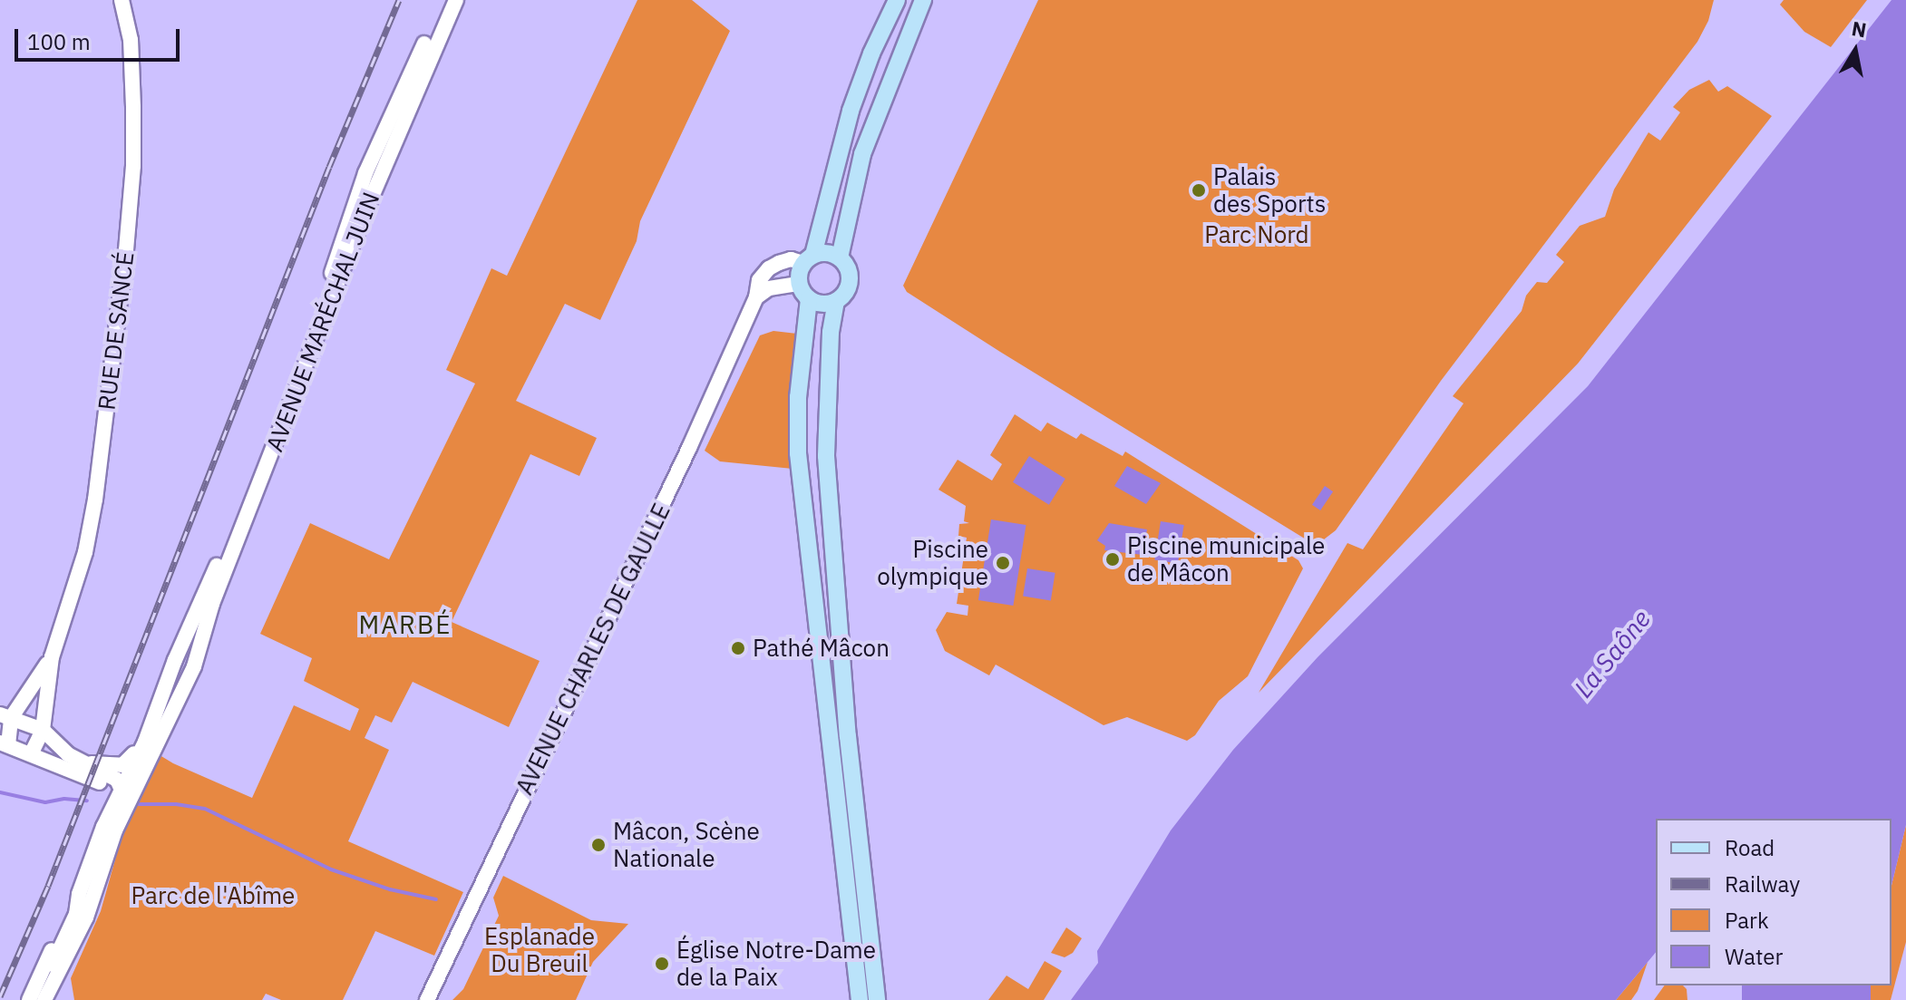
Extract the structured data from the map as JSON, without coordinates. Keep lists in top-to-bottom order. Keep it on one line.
{"streets":{"main road":["AVENUE MARÉCHAL JUIN","RUE DE SANCÉ","AVENUE CHARLES DE GAULLE"]},"districts":["MARBÉ"],"water":["La Saône"],"parks":["Parc Nord","Parc de l'Abîme","Esplanade Du Breuil"],"places":["Palais des Sports","Piscine municipale de Mâcon","Piscine olympique","Pathé Mâcon","Mâcon, Scène Nationale","Église Notre-Dame de la Paix"],"legend":["Road","Railway","Park","Water"],"scale_bar":"100 m","north":"top"}
